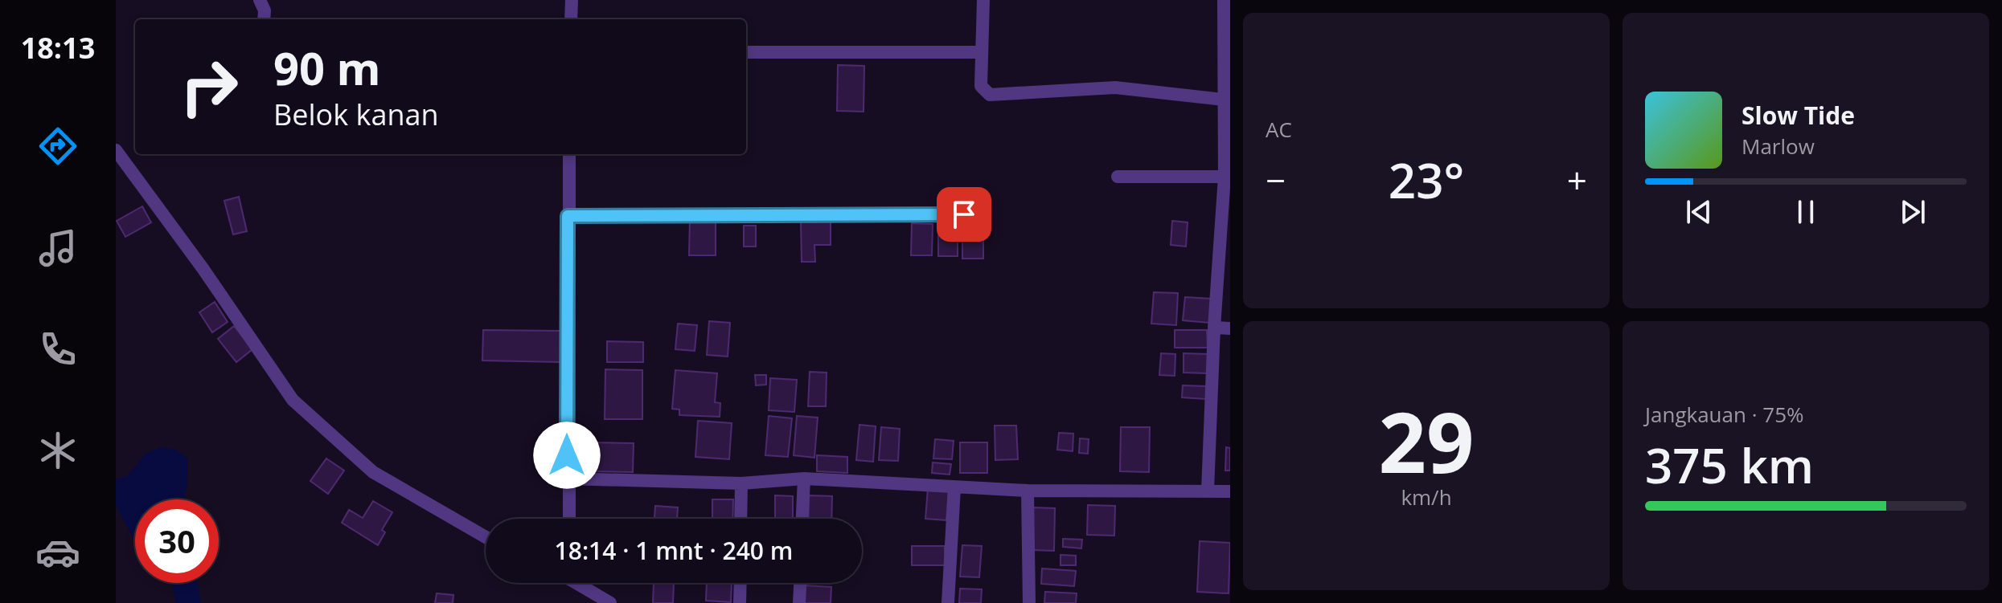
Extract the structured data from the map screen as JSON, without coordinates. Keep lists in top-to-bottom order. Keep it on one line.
{"page":{"tabs":"18:13","tile":["AC",["29","km/h"],["Jangkauan · 75%","375 km"]],"turn":["90 m","Belok kanan"],"song":["Slow Tide","Marlow"],"heat":["−","23°","+"],"limit":"30","trip":"18:14 · 1 mnt · 240 m"}}
